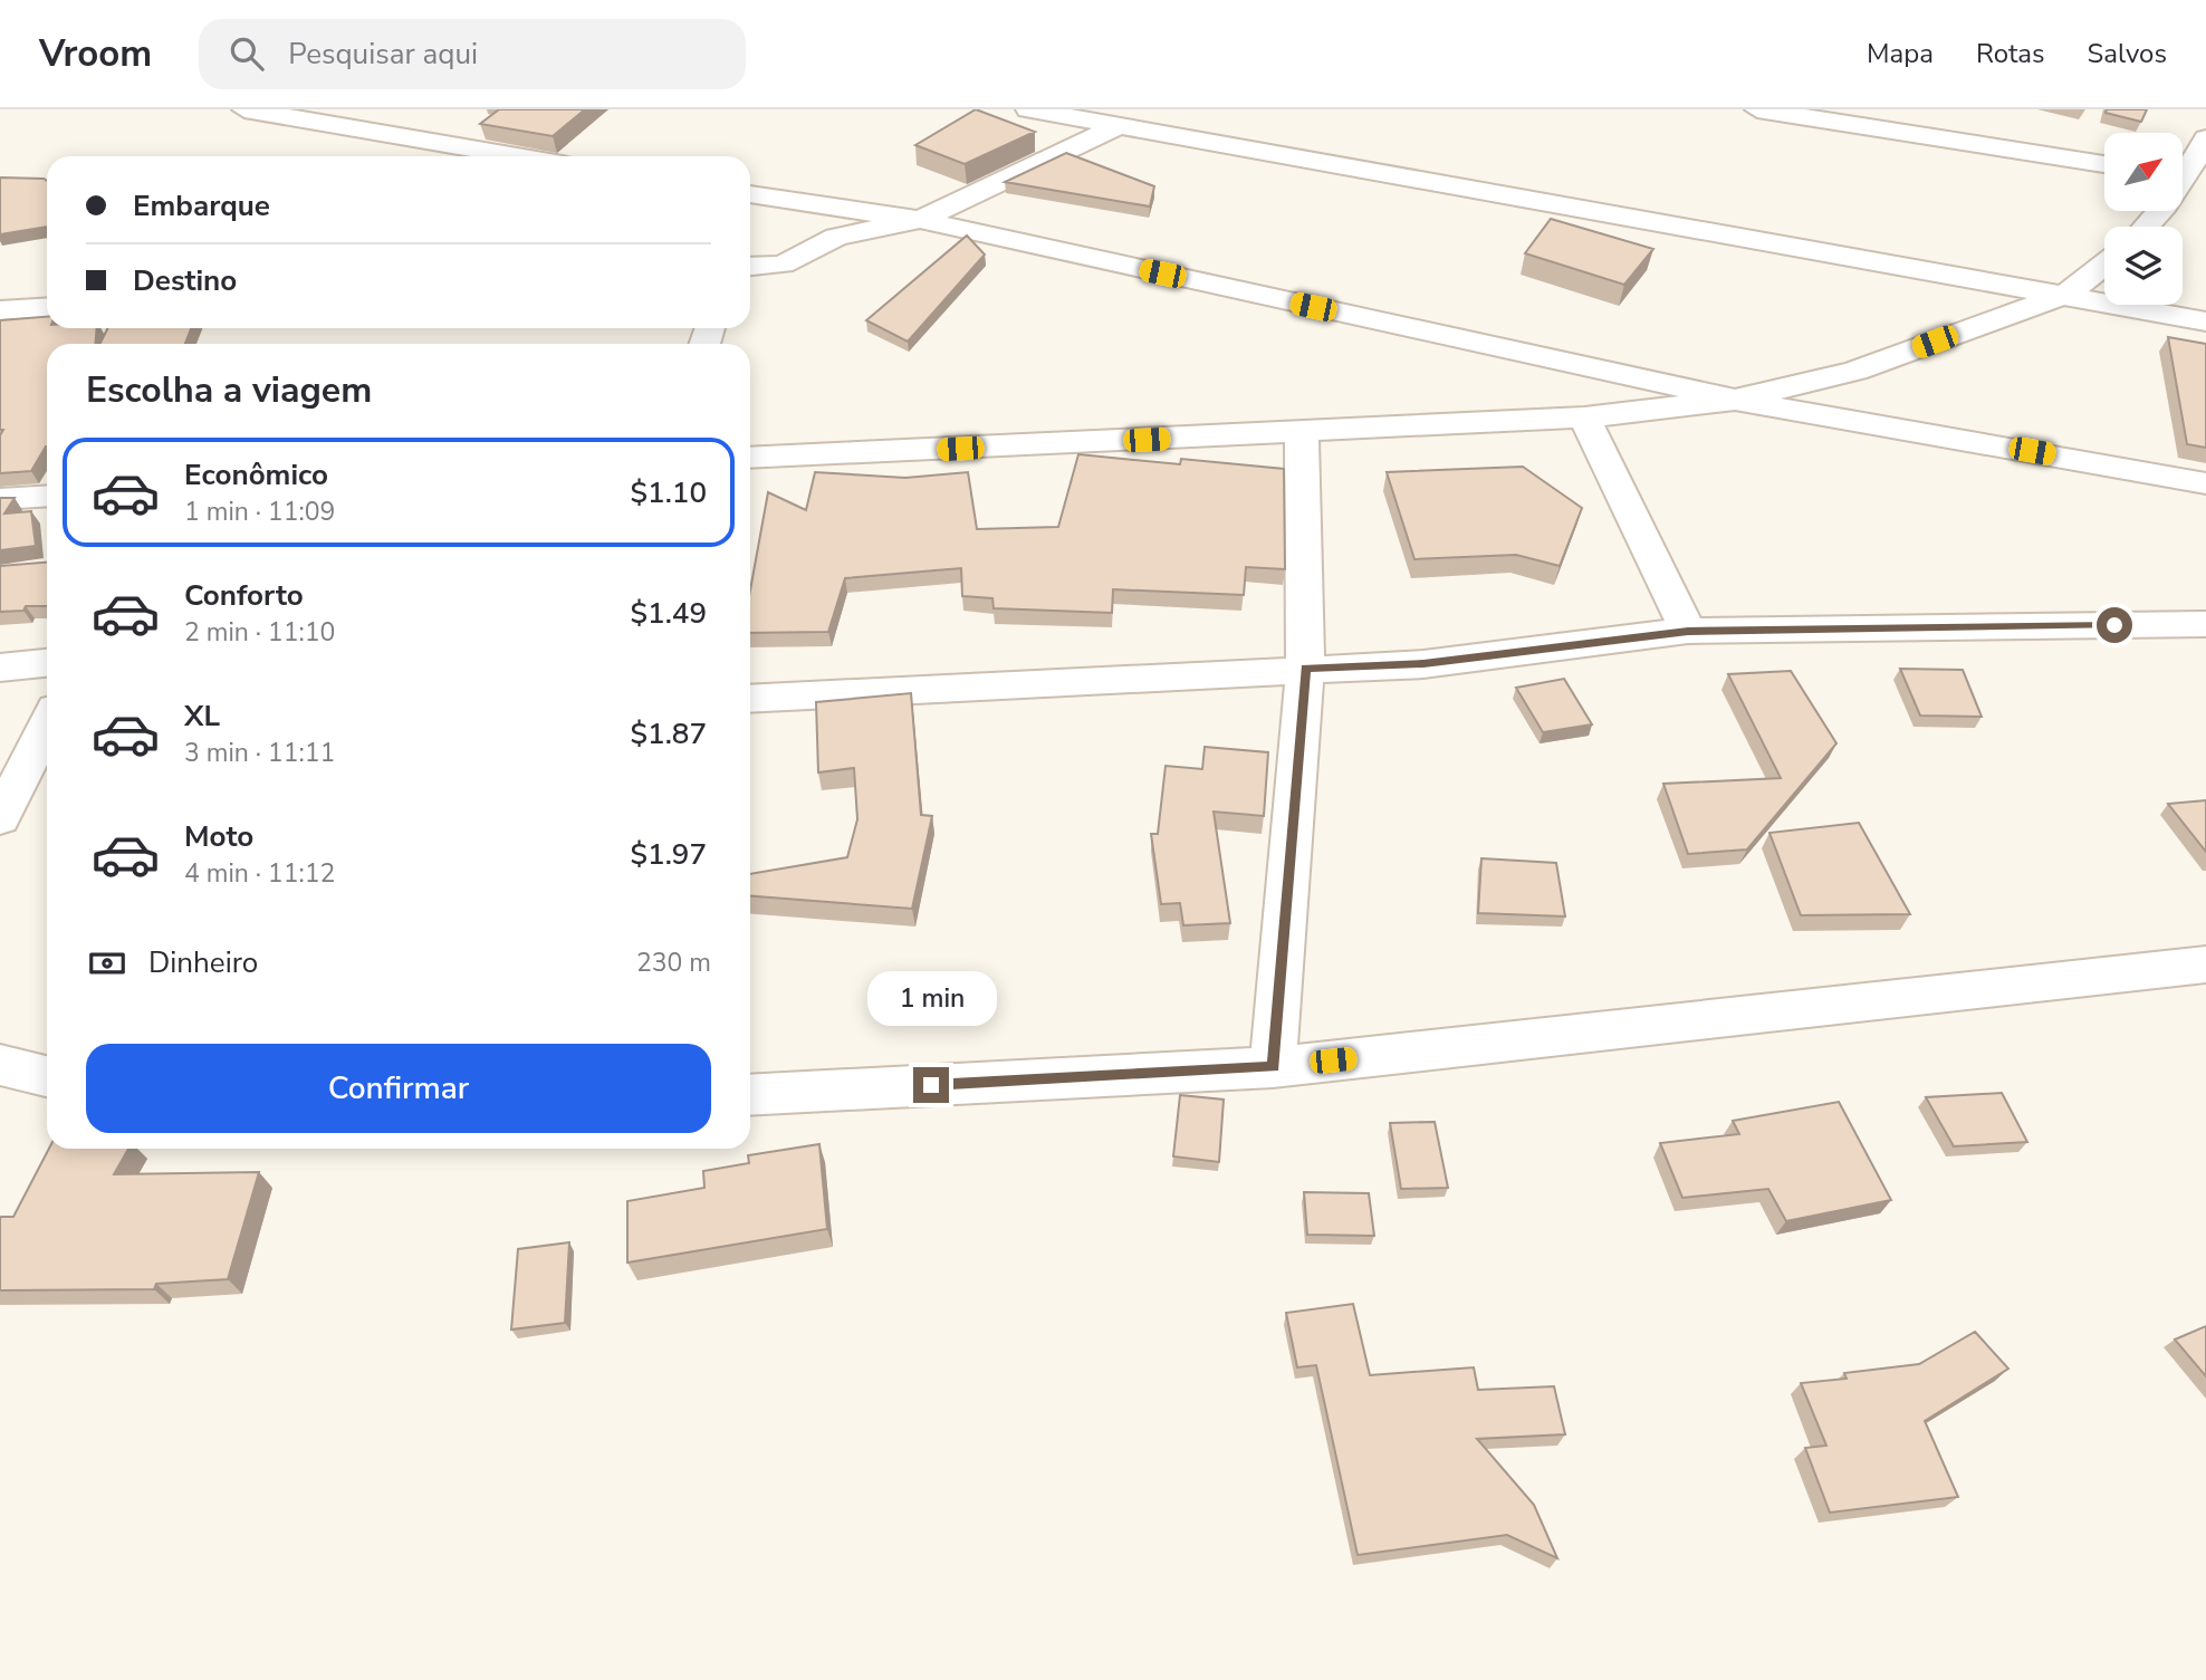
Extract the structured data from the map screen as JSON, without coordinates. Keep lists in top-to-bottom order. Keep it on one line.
{"north":"top right","page":{"header":"Vroom","search":"Pesquisar aqui","nav":["Mapa","Rotas","Salvos"],"banner":["Embarque","Destino"],"heading":"Escolha a viagem","list":[{"name":"Econômico","note":"1 min · 11:09","value":"$1.10"},{"name":"Conforto","note":"2 min · 11:10","value":"$1.49"},{"name":"XL","note":"3 min · 11:11","value":"$1.87"},{"name":"Moto","note":"4 min · 11:12","value":"$1.97"}],"pay":["Dinheiro","230 m"],"bubble":"1 min","buttons":"Confirmar"}}
